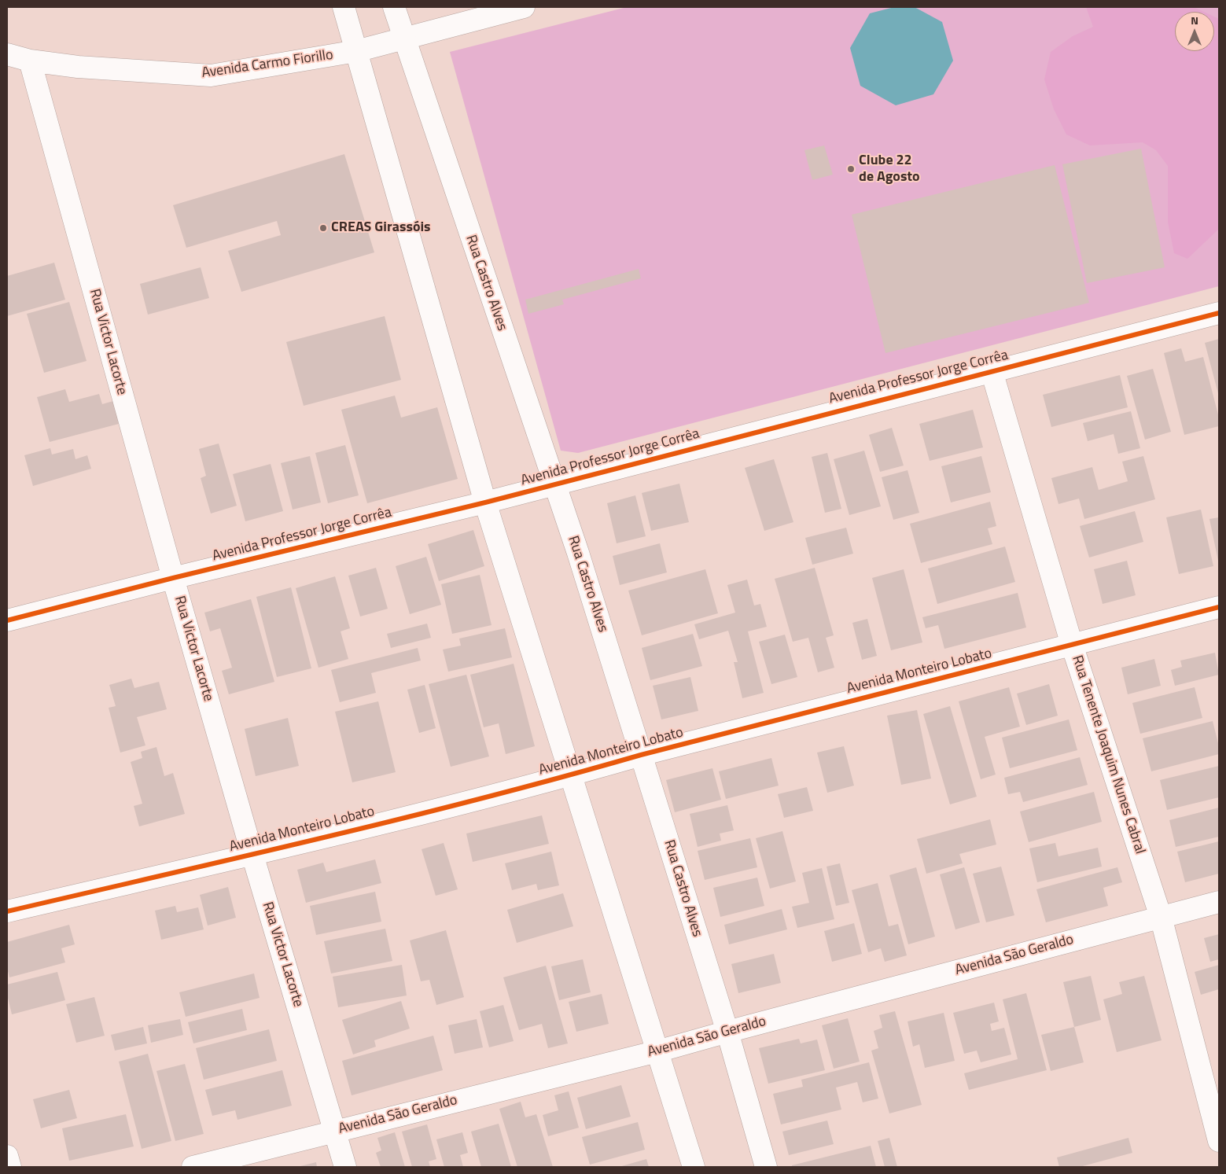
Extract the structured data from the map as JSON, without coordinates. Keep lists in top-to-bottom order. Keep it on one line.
{"streets":{"street":["Avenida Carmo Fiorillo","Rua Castro Alves","Rua Victor Lacorte","Avenida Professor Jorge Corrêa","Avenida Monteiro Lobato","Rua Tenente Joaquim Nunes Cabral","Avenida São Geraldo"]},"crossings":[["Avenida Carmo Fiorillo","Rua Castro Alves"],["Avenida Carmo Fiorillo","Rua Victor Lacorte"],["Rua Castro Alves","Avenida Professor Jorge Corrêa"],["Rua Castro Alves","Avenida Monteiro Lobato"],["Rua Castro Alves","Avenida São Geraldo"],["Rua Victor Lacorte","Avenida Professor Jorge Corrêa"],["Rua Victor Lacorte","Avenida Monteiro Lobato"],["Rua Victor Lacorte","Avenida São Geraldo"],["Avenida Professor Jorge Corrêa","Rua Tenente Joaquim Nunes Cabral"],["Avenida Monteiro Lobato","Rua Tenente Joaquim Nunes Cabral"],["Rua Tenente Joaquim Nunes Cabral","Avenida São Geraldo"]],"places":["Clube 22 de Agosto","CREAS Girassóis"],"north":"top"}
